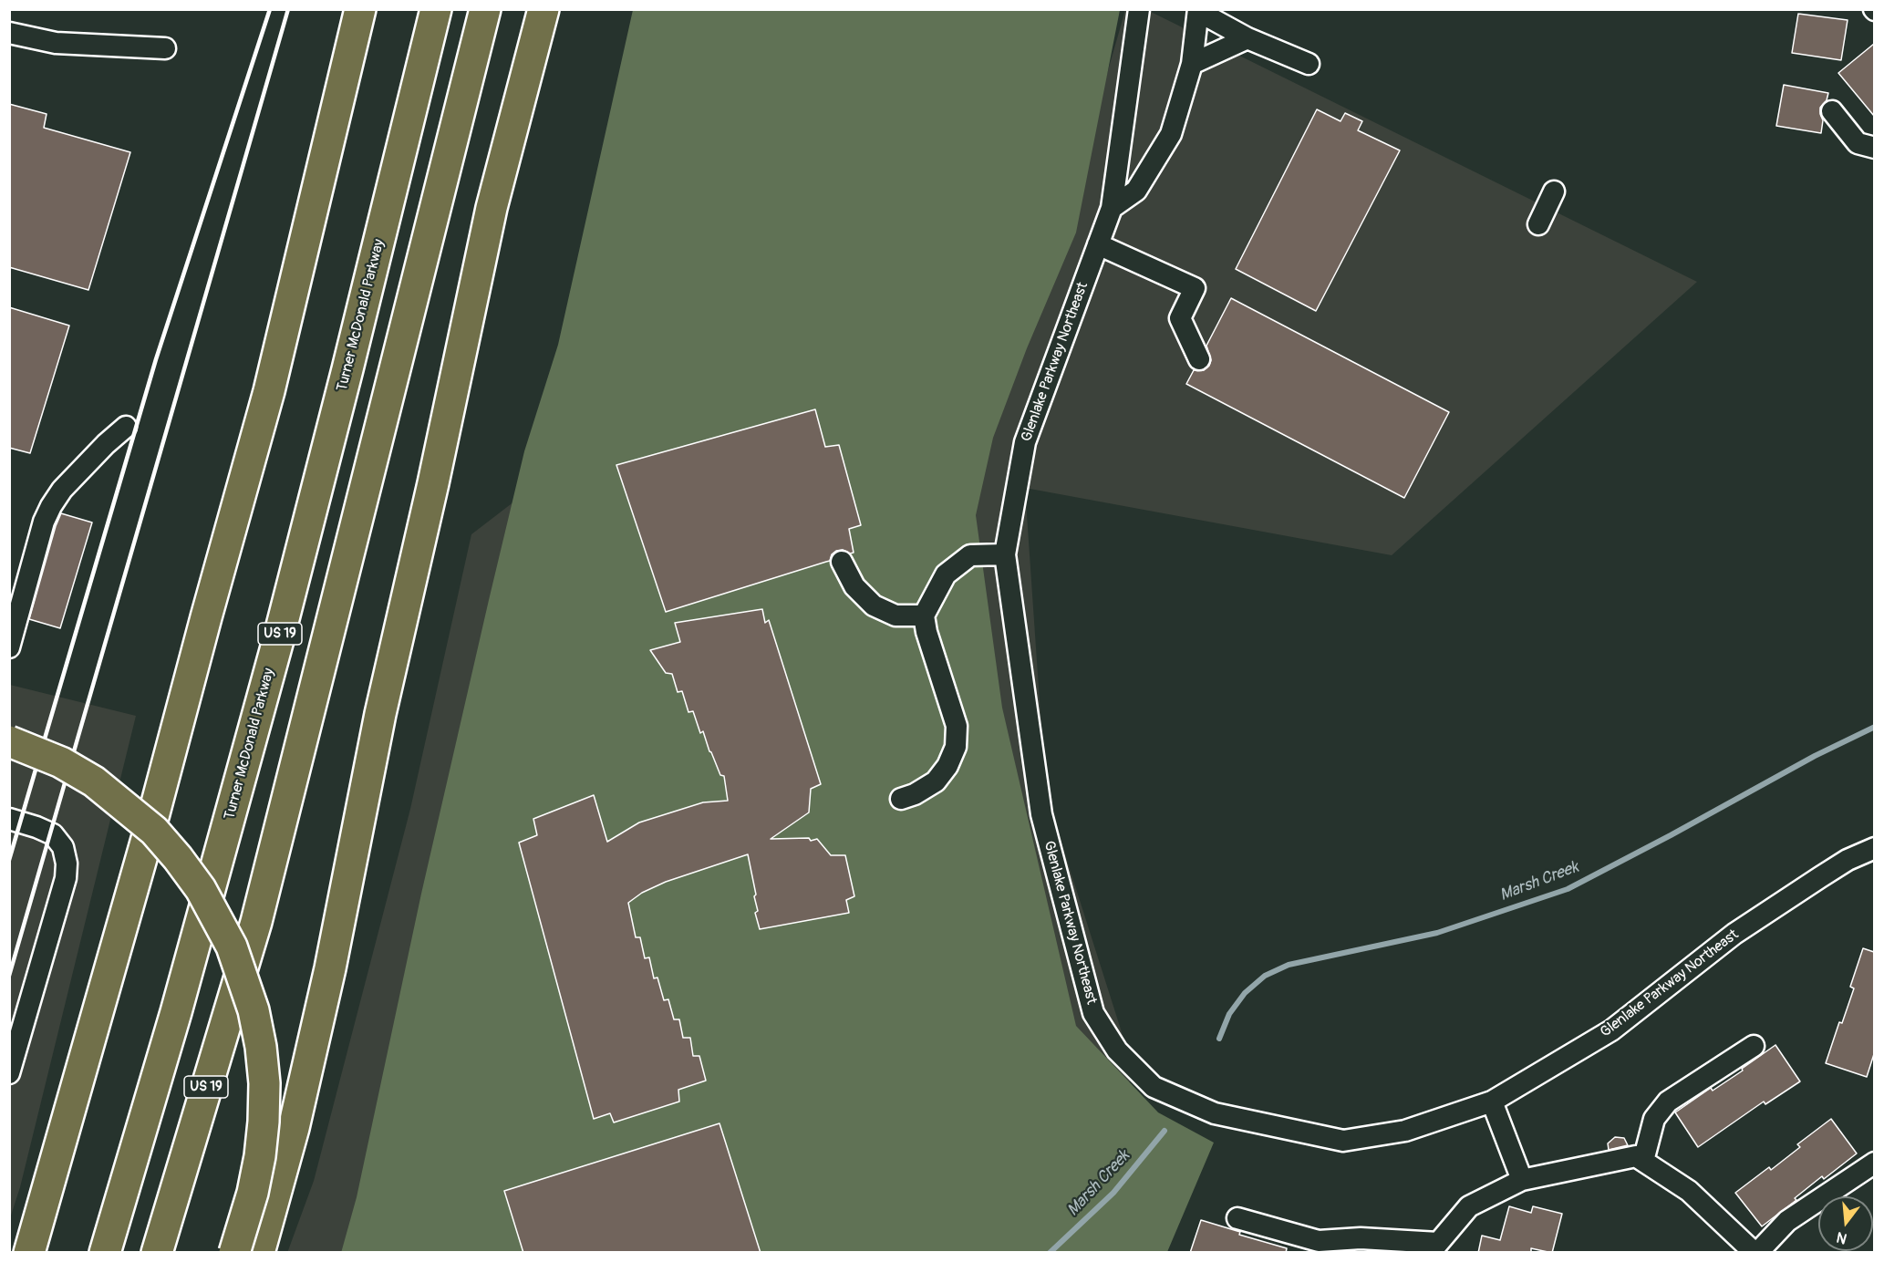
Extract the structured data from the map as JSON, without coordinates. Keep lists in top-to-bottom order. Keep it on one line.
{"streets":{"highway":["Turner McDonald Parkway","US 19"],"street":["Glenlake Parkway Northeast"]},"water":["Marsh Creek"],"north":"bottom"}
